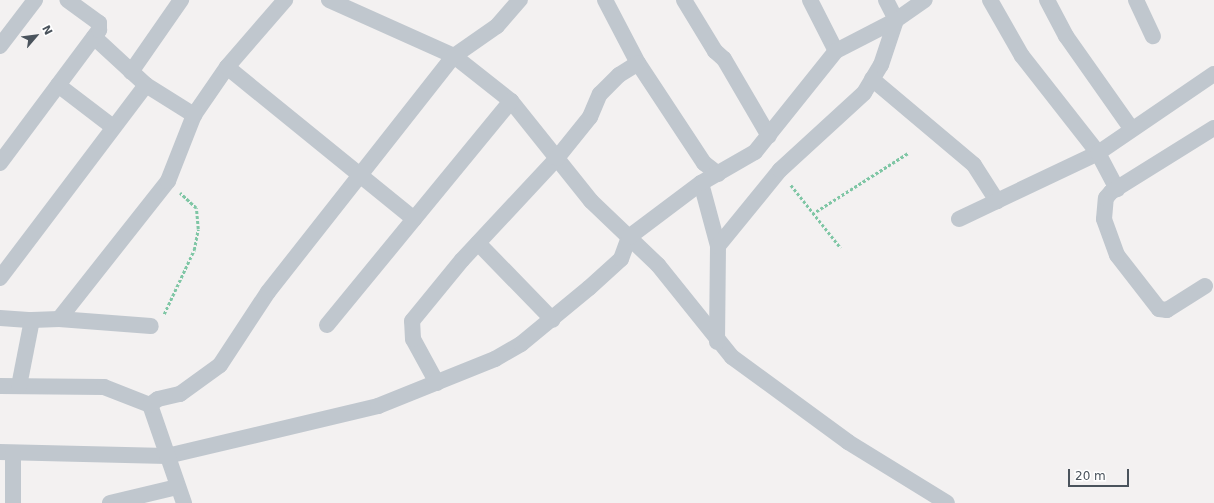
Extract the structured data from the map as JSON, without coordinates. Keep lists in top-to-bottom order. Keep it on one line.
{"scale_bar":"20 m","north":"top right"}
